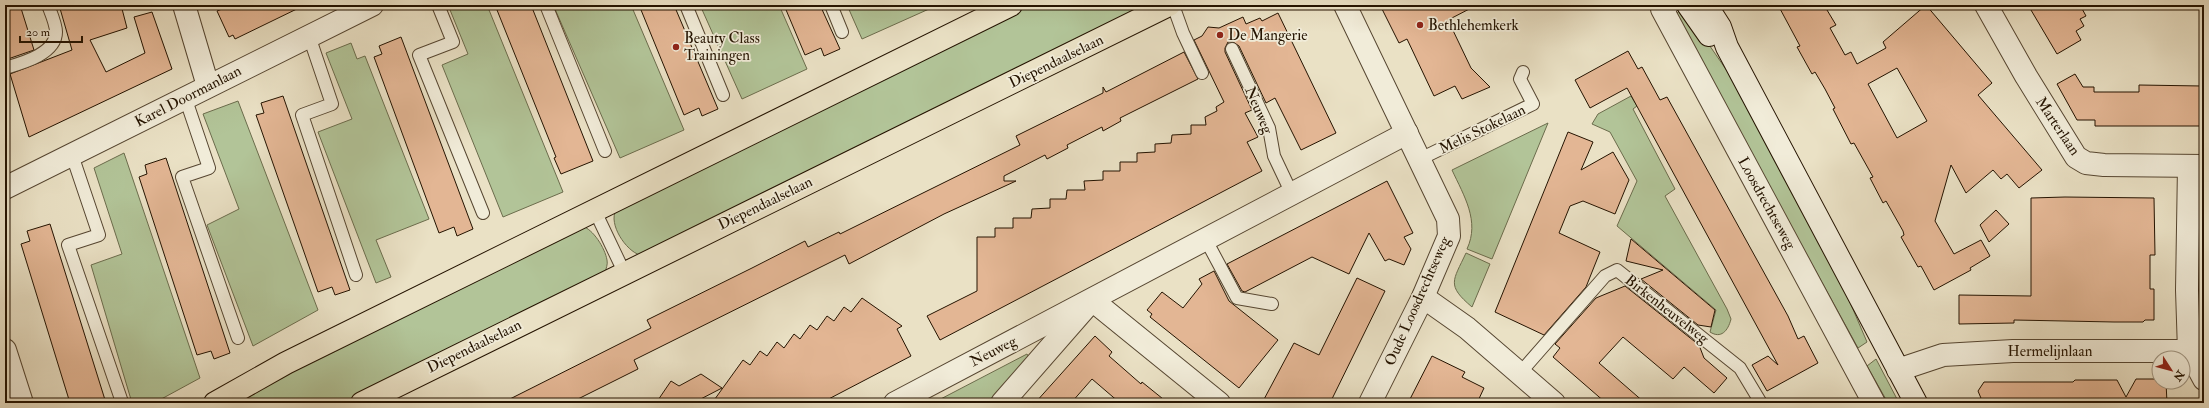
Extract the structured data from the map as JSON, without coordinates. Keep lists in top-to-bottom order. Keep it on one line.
{"streets":{"main road":["Diependaalselaan"],"street":["Karel Doormanlaan","Neuweg","Marterlaan","Loosdrechtseweg","Oude Loosdrechtseweg","Hermelijnlaan"],"lane":["Melis Stokelaan","Birkenheuvelweg"]},"crossings":[["Neuweg","Oude Loosdrechtseweg"],["Melis Stokelaan","Oude Loosdrechtseweg"]],"places":["Bethlehemkerk","De Mangerie","Beauty Class Trainingen"],"scale_bar":"20 m","north":"bottom right"}
